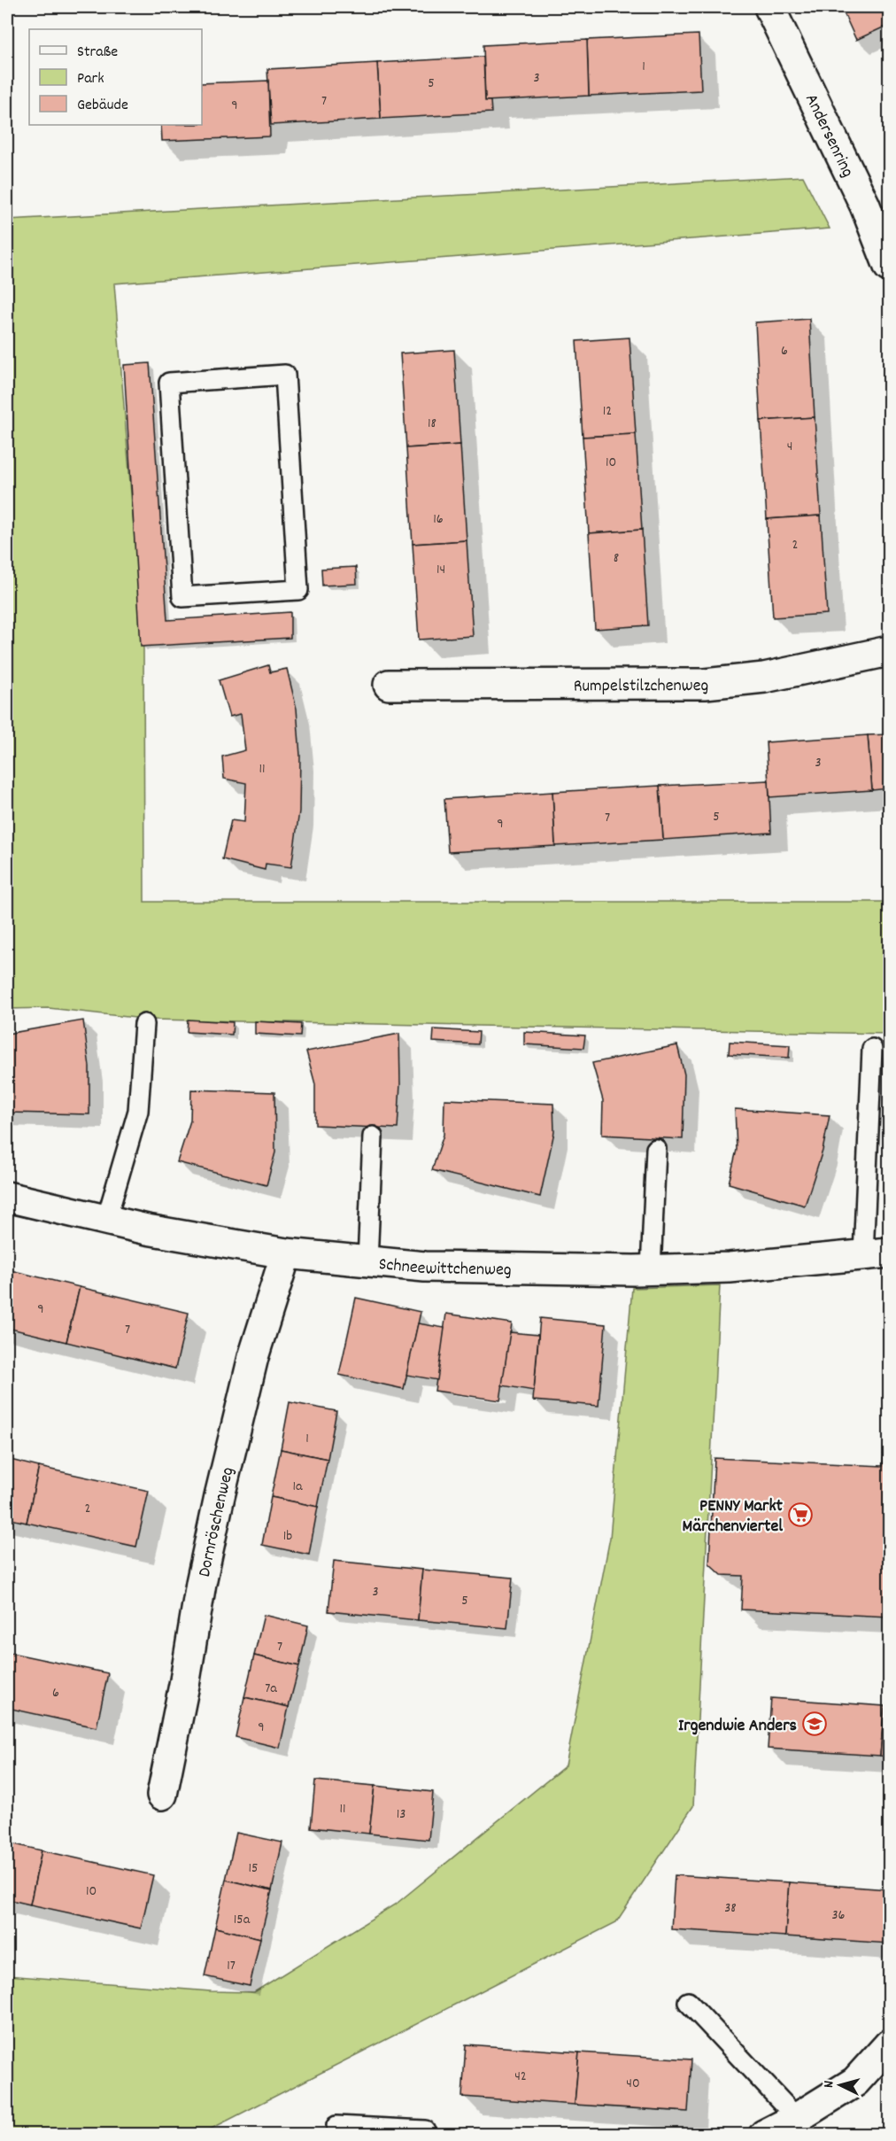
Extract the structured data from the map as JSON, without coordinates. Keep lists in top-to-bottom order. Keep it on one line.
{"streets":{"street":["Andersenring","Rumpelstilzchenweg","Schneewittchenweg","Dornröschenweg"]},"crossings":[["Schneewittchenweg","Dornröschenweg"]],"places":{"supermarket":["PENNY Markt Märchenviertel"],"school or university":["Irgendwie Anders"]},"house_numbers":["1","3","5","7","9","6","12","18","4","10","16","2","8","14","3","11","5","7","9","9","7","1","1a","2","1b","3","5","7","7a","6","9","11","13","15","10","38","36","15a","17","42","40"],"legend":["Straße","Park","Gebäude"],"north":"left"}
